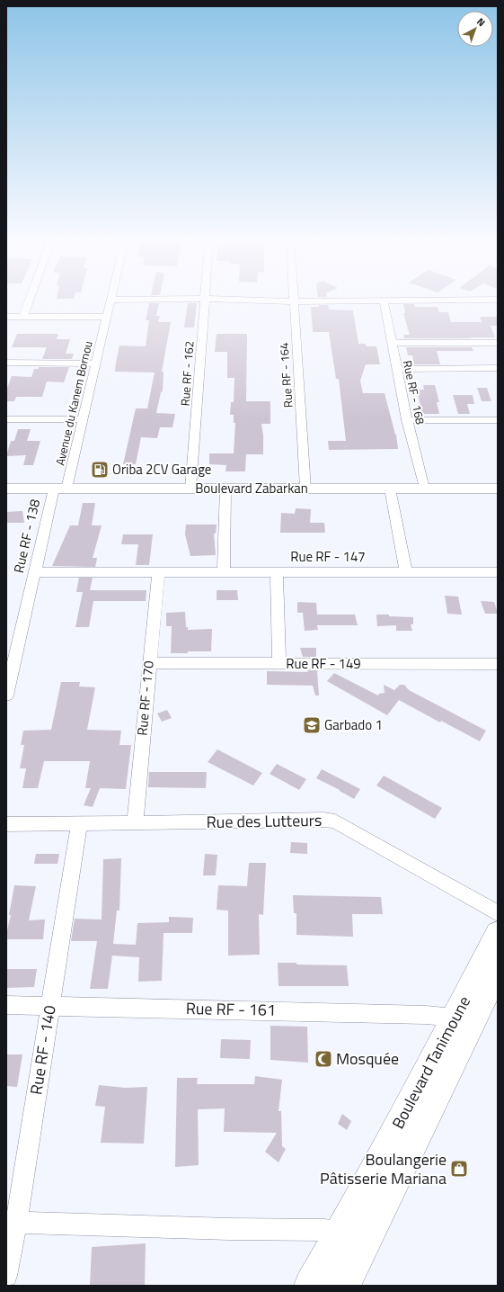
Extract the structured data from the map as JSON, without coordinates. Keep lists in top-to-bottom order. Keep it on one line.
{"streets":{"main road":["Boulevard Tanimoune"],"street":["Rue RF - 162","Rue RF - 164","Rue RF - 168","Avenue du Kanem Bornou","Boulevard Zabarkan","Rue RF - 138","Rue RF - 147","Rue RF - 149","Rue RF - 170","Rue des Lutteurs","Rue RF - 161","Rue RF - 140"]},"crossings":[["Rue RF - 162","Boulevard Zabarkan"],["Rue RF - 164","Boulevard Zabarkan"],["Rue RF - 168","Boulevard Zabarkan"],["Avenue du Kanem Bornou","Boulevard Zabarkan"],["Avenue du Kanem Bornou","Rue RF - 138"],["Boulevard Zabarkan","Rue RF - 138"],["Rue RF - 138","Rue RF - 147"],["Rue RF - 147","Rue RF - 170"],["Rue RF - 149","Rue RF - 170"],["Rue RF - 170","Rue des Lutteurs"],["Rue des Lutteurs","Rue RF - 140"],["Rue RF - 161","Rue RF - 140"],["Rue RF - 161","Boulevard Tanimoune"]],"places":{"fuel station":["Oriba 2CV Garage"],"school or university":["Garbado 1"],"mosque":["Mosquée"],"shop":["Boulangerie Pâtisserie Mariana"]},"north":"top right"}
